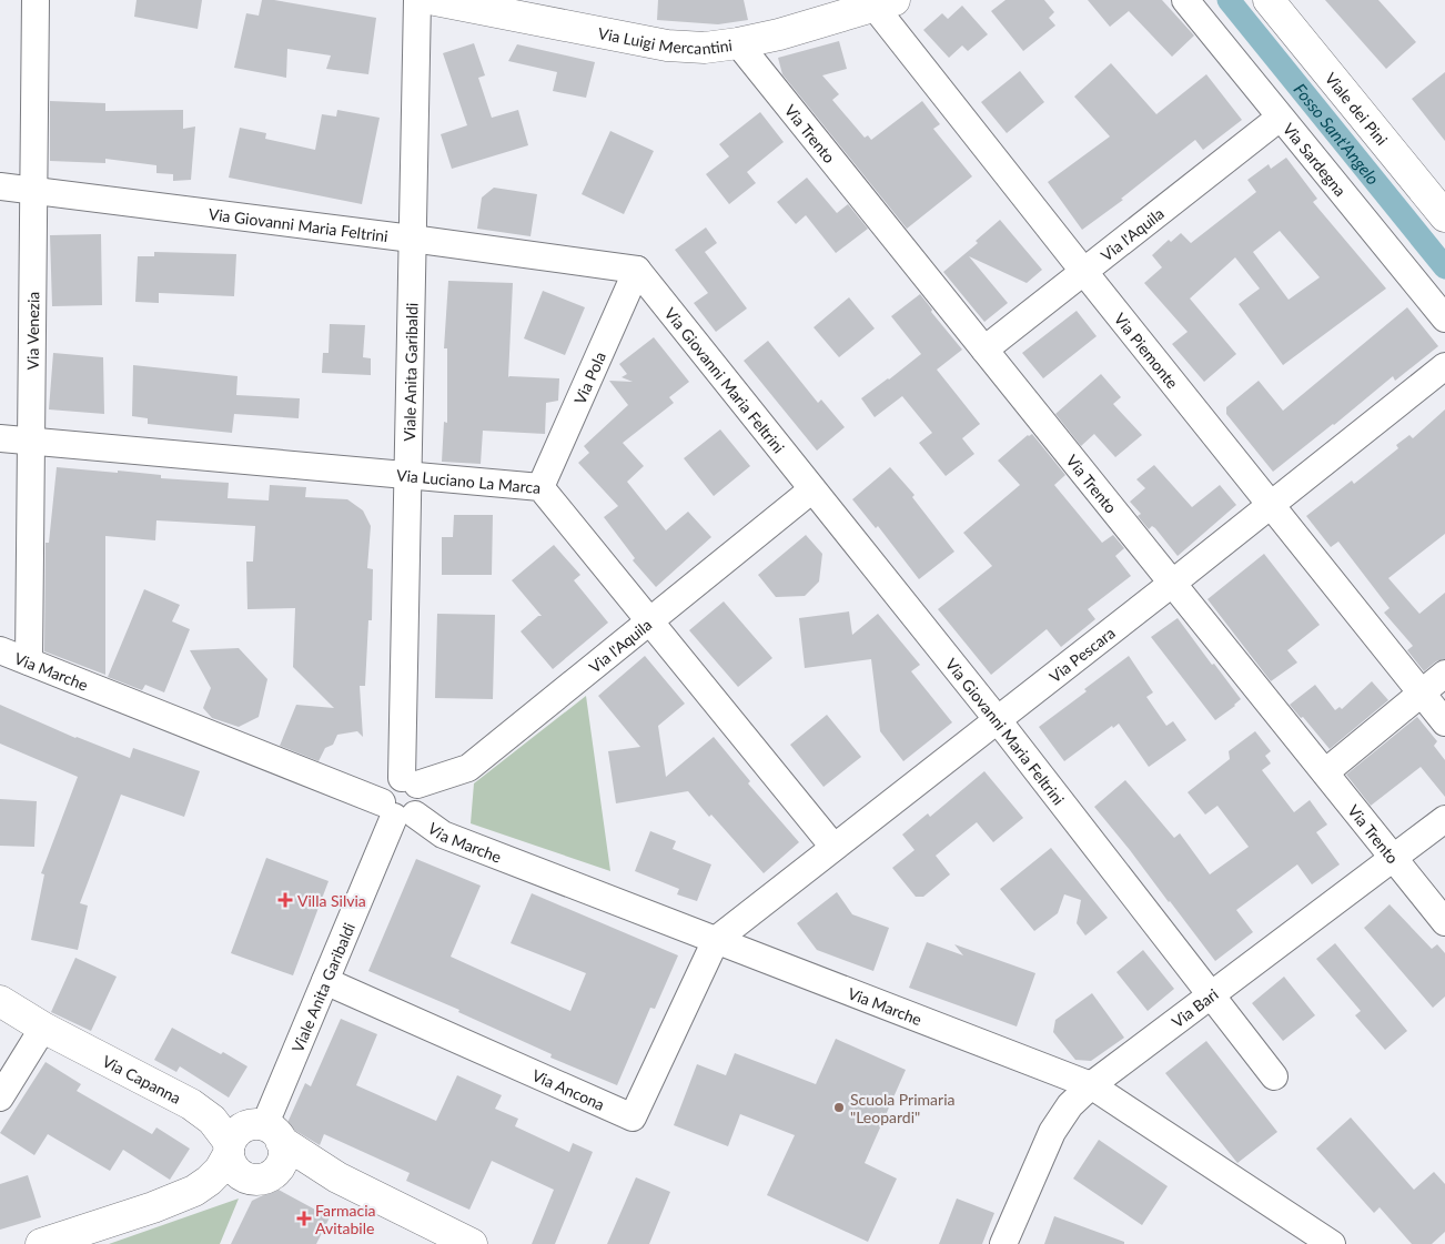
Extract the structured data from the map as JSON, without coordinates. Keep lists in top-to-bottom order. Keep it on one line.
{"streets":{"street":["Via Luigi Mercantini","Viale dei Pini","Via Trento","Via Sardegna","Via Giovanni Maria Feltrini","Via l'Aquila","Via Venezia","Via Piemonte","Viale Anita Garibaldi","Via Pola","Via Luciano La Marca","Via Pescara","Via Marche","Via Bari","Via Capanna","Via Ancona"]},"crossings":[["Via Luigi Mercantini","Via Trento"],["Via Luigi Mercantini","Via Piemonte"],["Via Trento","Via l'Aquila"],["Via Trento","Via Pescara"],["Via Trento","Via Bari"],["Via Sardegna","Via l'Aquila"],["Via Giovanni Maria Feltrini","Via l'Aquila"],["Via Giovanni Maria Feltrini","Via Venezia"],["Via Giovanni Maria Feltrini","Viale Anita Garibaldi"],["Via Giovanni Maria Feltrini","Via Pola"],["Via Giovanni Maria Feltrini","Via Pescara"],["Via Giovanni Maria Feltrini","Via Bari"],["Via l'Aquila","Via Piemonte"],["Via l'Aquila","Viale Anita Garibaldi"],["Via l'Aquila","Via Luciano La Marca"],["Via l'Aquila","Via Marche"],["Via Venezia","Via Luciano La Marca"],["Via Venezia","Via Marche"],["Via Piemonte","Via Pescara"],["Viale Anita Garibaldi","Via Luciano La Marca"],["Viale Anita Garibaldi","Via Marche"],["Viale Anita Garibaldi","Via Capanna"],["Viale Anita Garibaldi","Via Ancona"],["Via Pola","Via Luciano La Marca"],["Via Luciano La Marca","Via Pescara"],["Via Pescara","Via Marche"],["Via Pescara","Via Ancona"],["Via Marche","Via Bari"],["Via Marche","Via Ancona"]],"water":["Fosso Sant'Angelo"],"places":{"health":["Villa Silvia","Farmacia Avitabile"],"other":["Scuola Primaria \"Leopardi\""]}}
